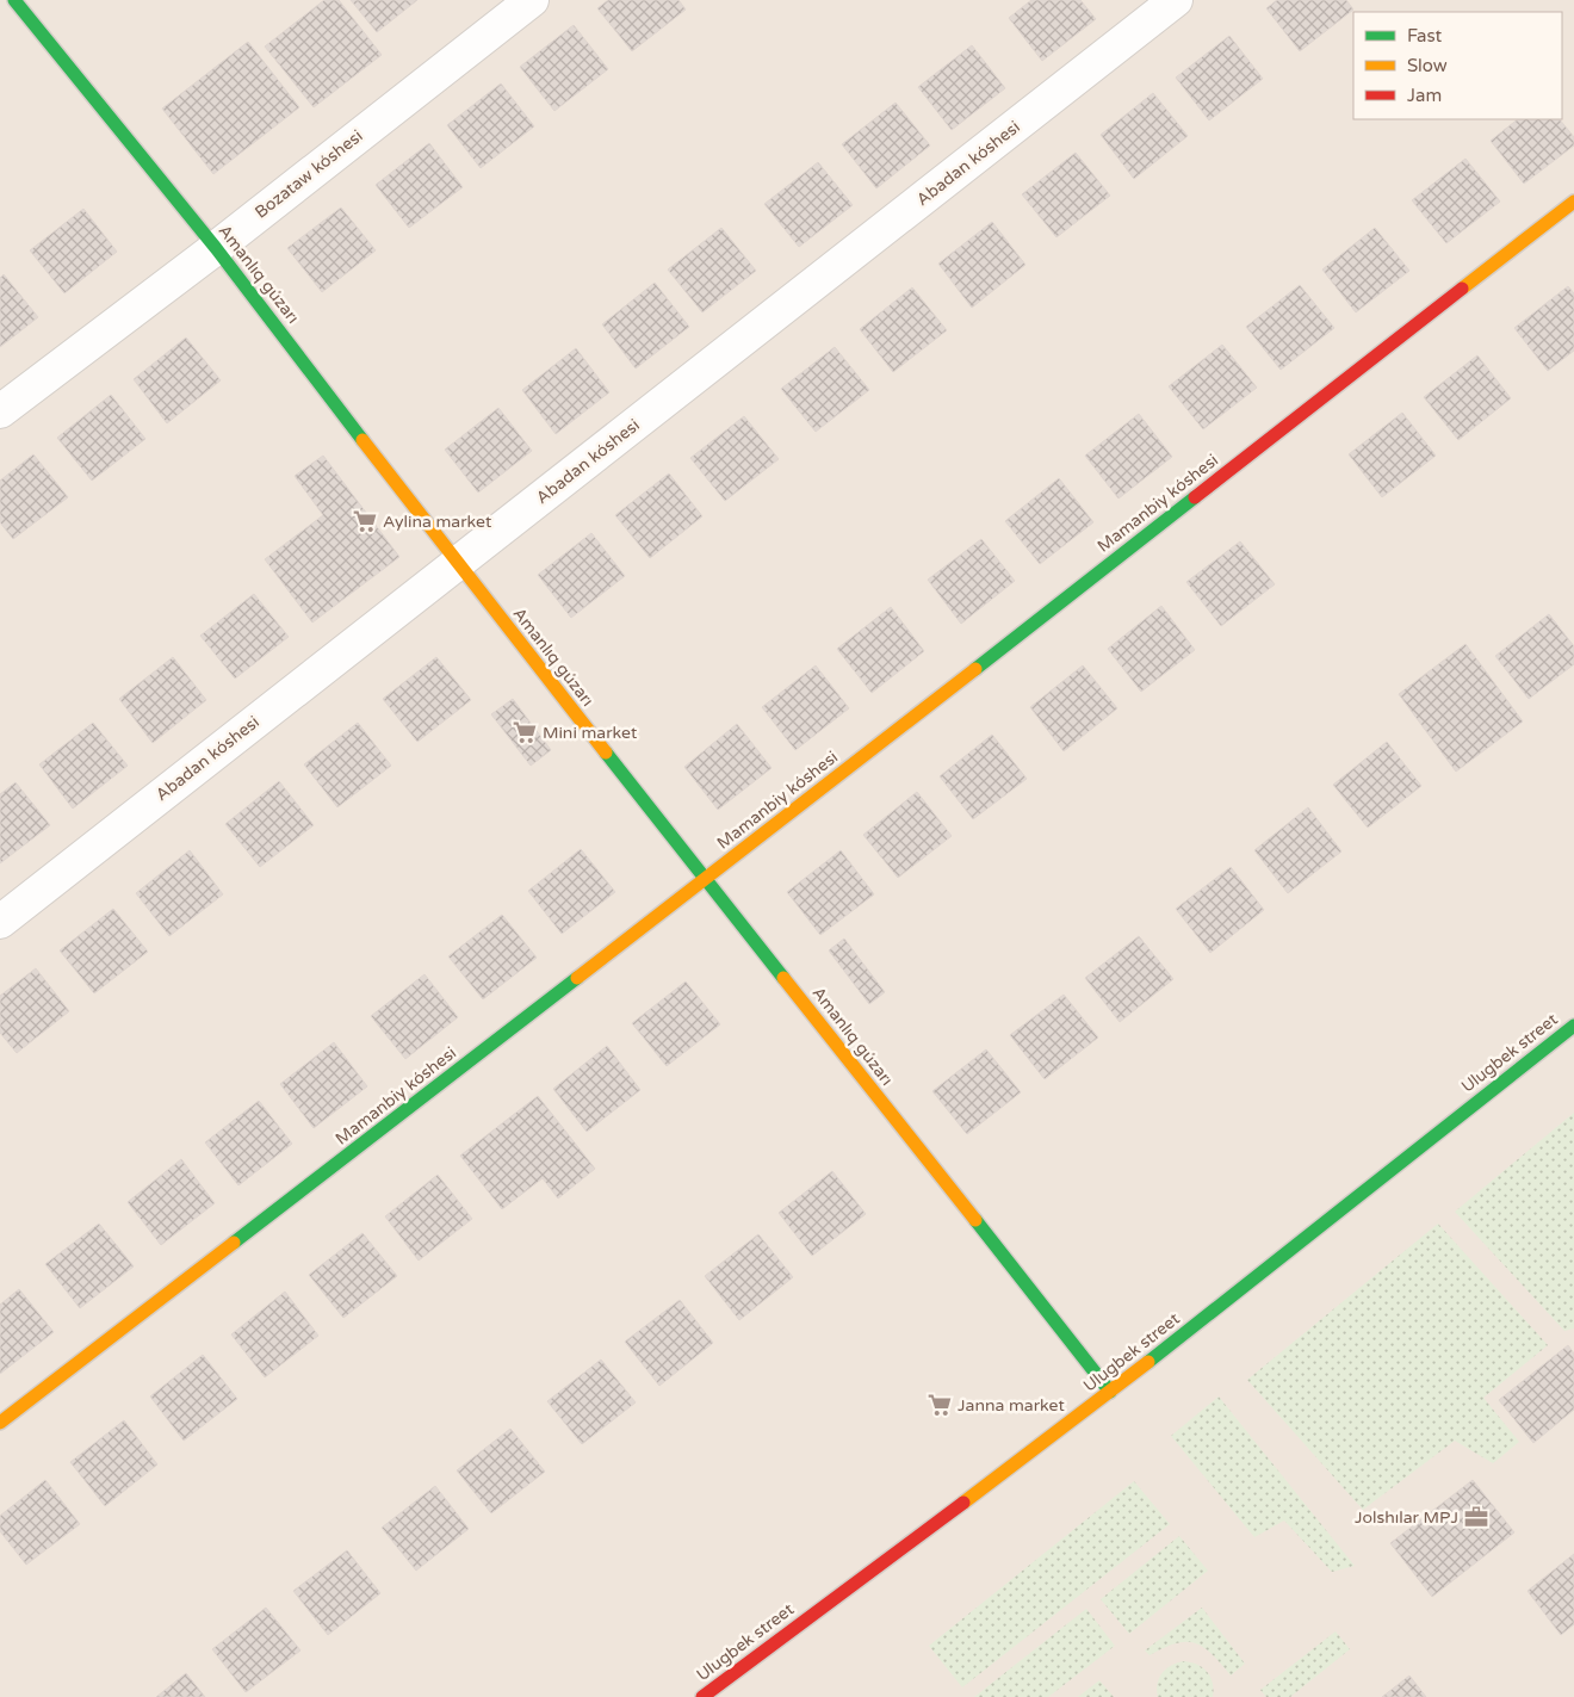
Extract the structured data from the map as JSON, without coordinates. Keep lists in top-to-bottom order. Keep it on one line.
{"streets":{"street":["Abadan kóshesi","Bozataw kóshesi","Amanlıq gúzarı","Mamanbiy kóshesi","Ulugbek street"]},"crossings":[["Abadan kóshesi","Amanlıq gúzarı"],["Bozataw kóshesi","Amanlıq gúzarı"],["Amanlıq gúzarı","Mamanbiy kóshesi"],["Amanlıq gúzarı","Ulugbek street"]],"places":{"supermarket":["Aylina market","Mini market","Janna market"],"office":["Jolshılar MPJ"]},"legend":["Fast","Slow","Jam"]}
